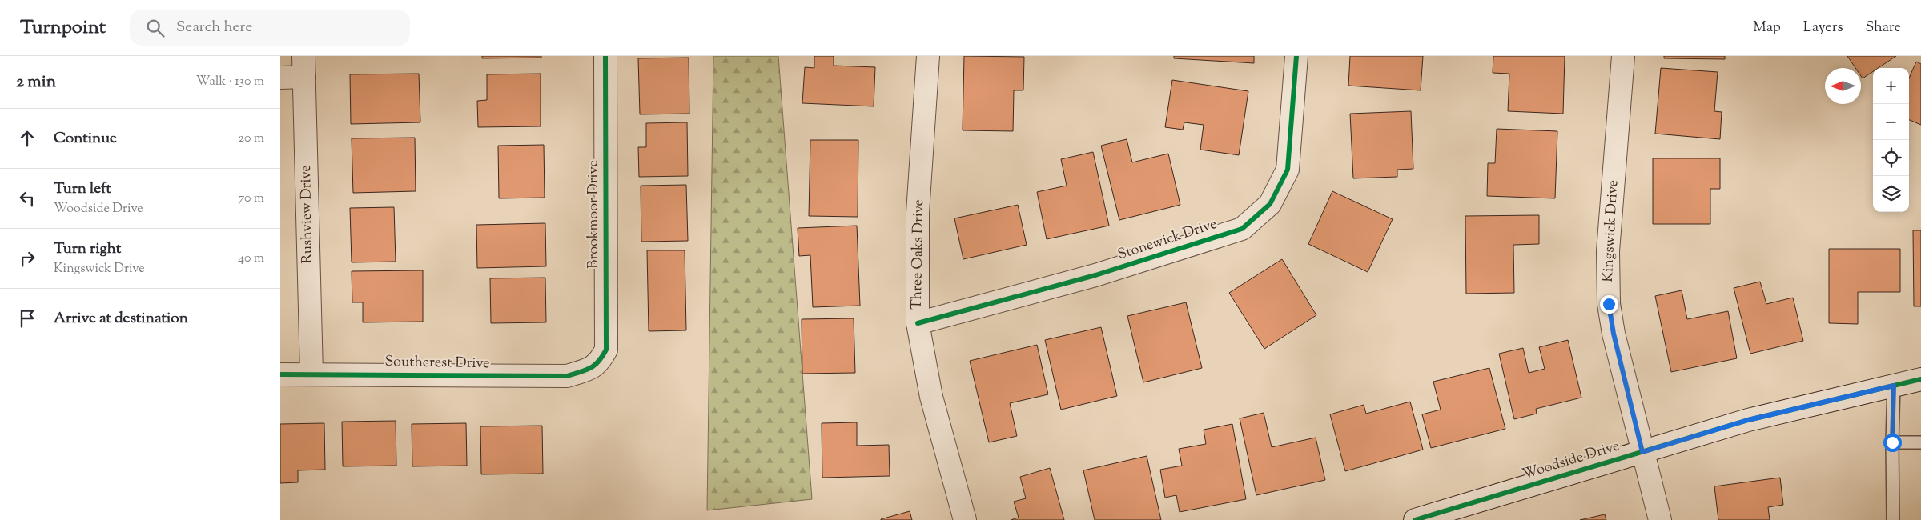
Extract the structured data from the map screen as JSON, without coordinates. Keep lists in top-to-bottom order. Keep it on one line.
{"streets":{"street":["Rushview Drive","Brookmoor Drive","Kingswick Drive","Stonewick Drive","Three Oaks Drive","Southcrest Drive","Woodside Drive"]},"crossings":[["Rushview Drive","Southcrest Drive"],["Brookmoor Drive","Southcrest Drive"],["Kingswick Drive","Woodside Drive"],["Stonewick Drive","Three Oaks Drive"]],"north":"left","page":{"header":"Turnpoint","search":"Search here","nav":["Map","Layers","Share"],"heading":["2 min","Walk · 130 m"],"map_buttons":["+","−"],"list":[["Continue","20 m"],["Turn left","Woodside Drive","70 m"],["Turn right","Kingswick Drive","40 m"],"Arrive at destination"]}}
